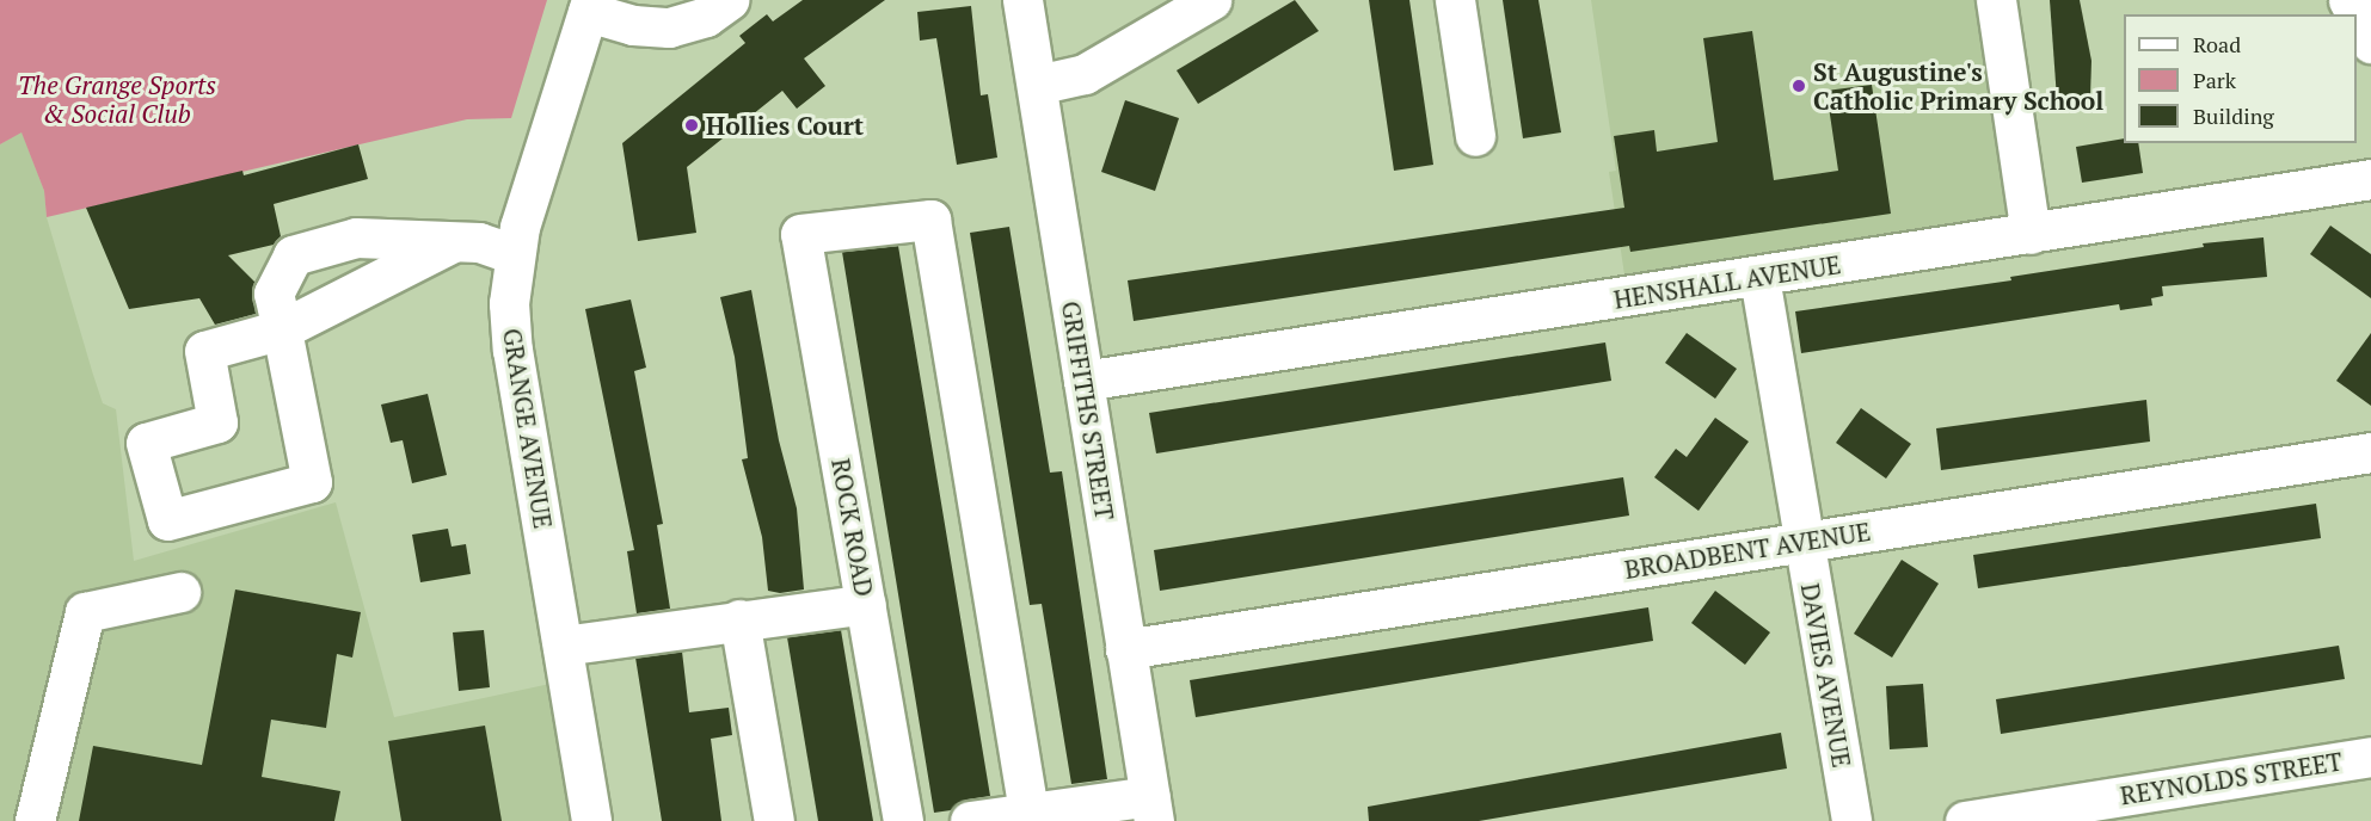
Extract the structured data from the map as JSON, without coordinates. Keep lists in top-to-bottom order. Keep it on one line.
{"streets":{"street":["HENSHALL AVENUE","GRIFFITHS STREET","GRANGE AVENUE","ROCK ROAD","BROADBENT AVENUE","DAVIES AVENUE","REYNOLDS STREET"]},"crossings":[["HENSHALL AVENUE","GRIFFITHS STREET"],["HENSHALL AVENUE","DAVIES AVENUE"],["GRIFFITHS STREET","BROADBENT AVENUE"],["BROADBENT AVENUE","DAVIES AVENUE"]],"parks":["The Grange Sports & Social Club"],"places":["St Augustine's Catholic Primary School","Hollies Court"],"legend":["Road","Park","Building"]}
